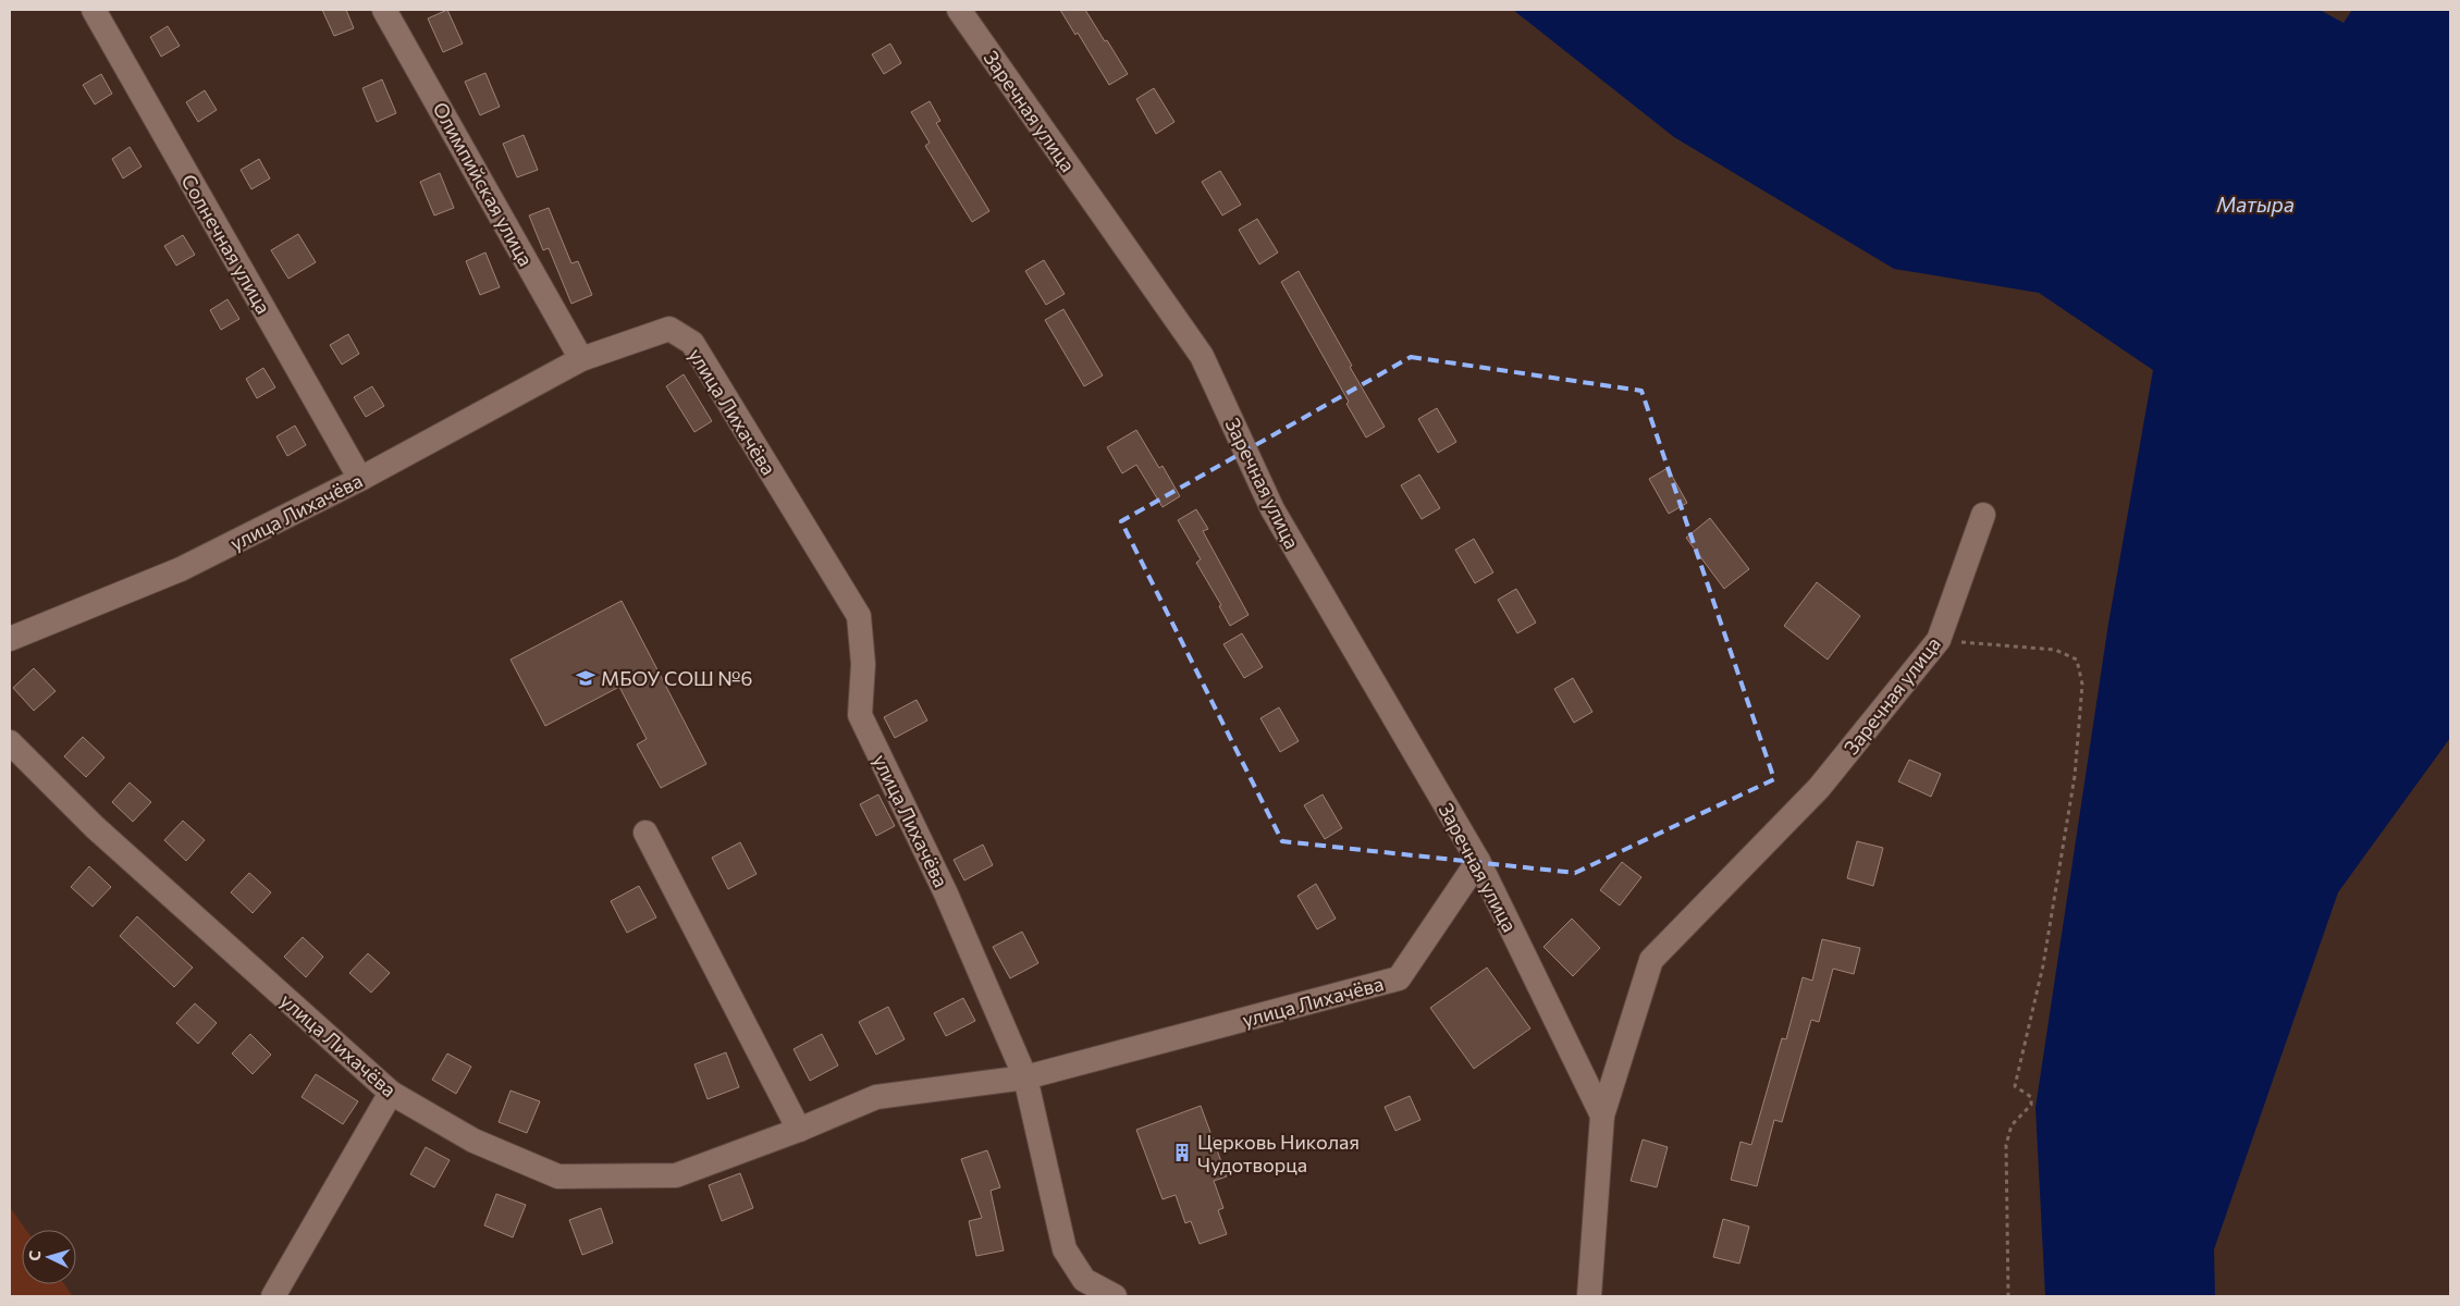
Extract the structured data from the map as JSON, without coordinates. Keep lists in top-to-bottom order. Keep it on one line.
{"streets":{"street":["Заречная улица","Олимпийская улица","Солнечная улица","улица Лихачёва"]},"crossings":[["Заречная улица","улица Лихачёва"],["Олимпийская улица","улица Лихачёва"],["Солнечная улица","улица Лихачёва"]],"water":["Матыра"],"places":{"school or university":["МБОУ СОШ №6"],"building":["Церковь Николая Чудотворца"]},"north":"left"}
